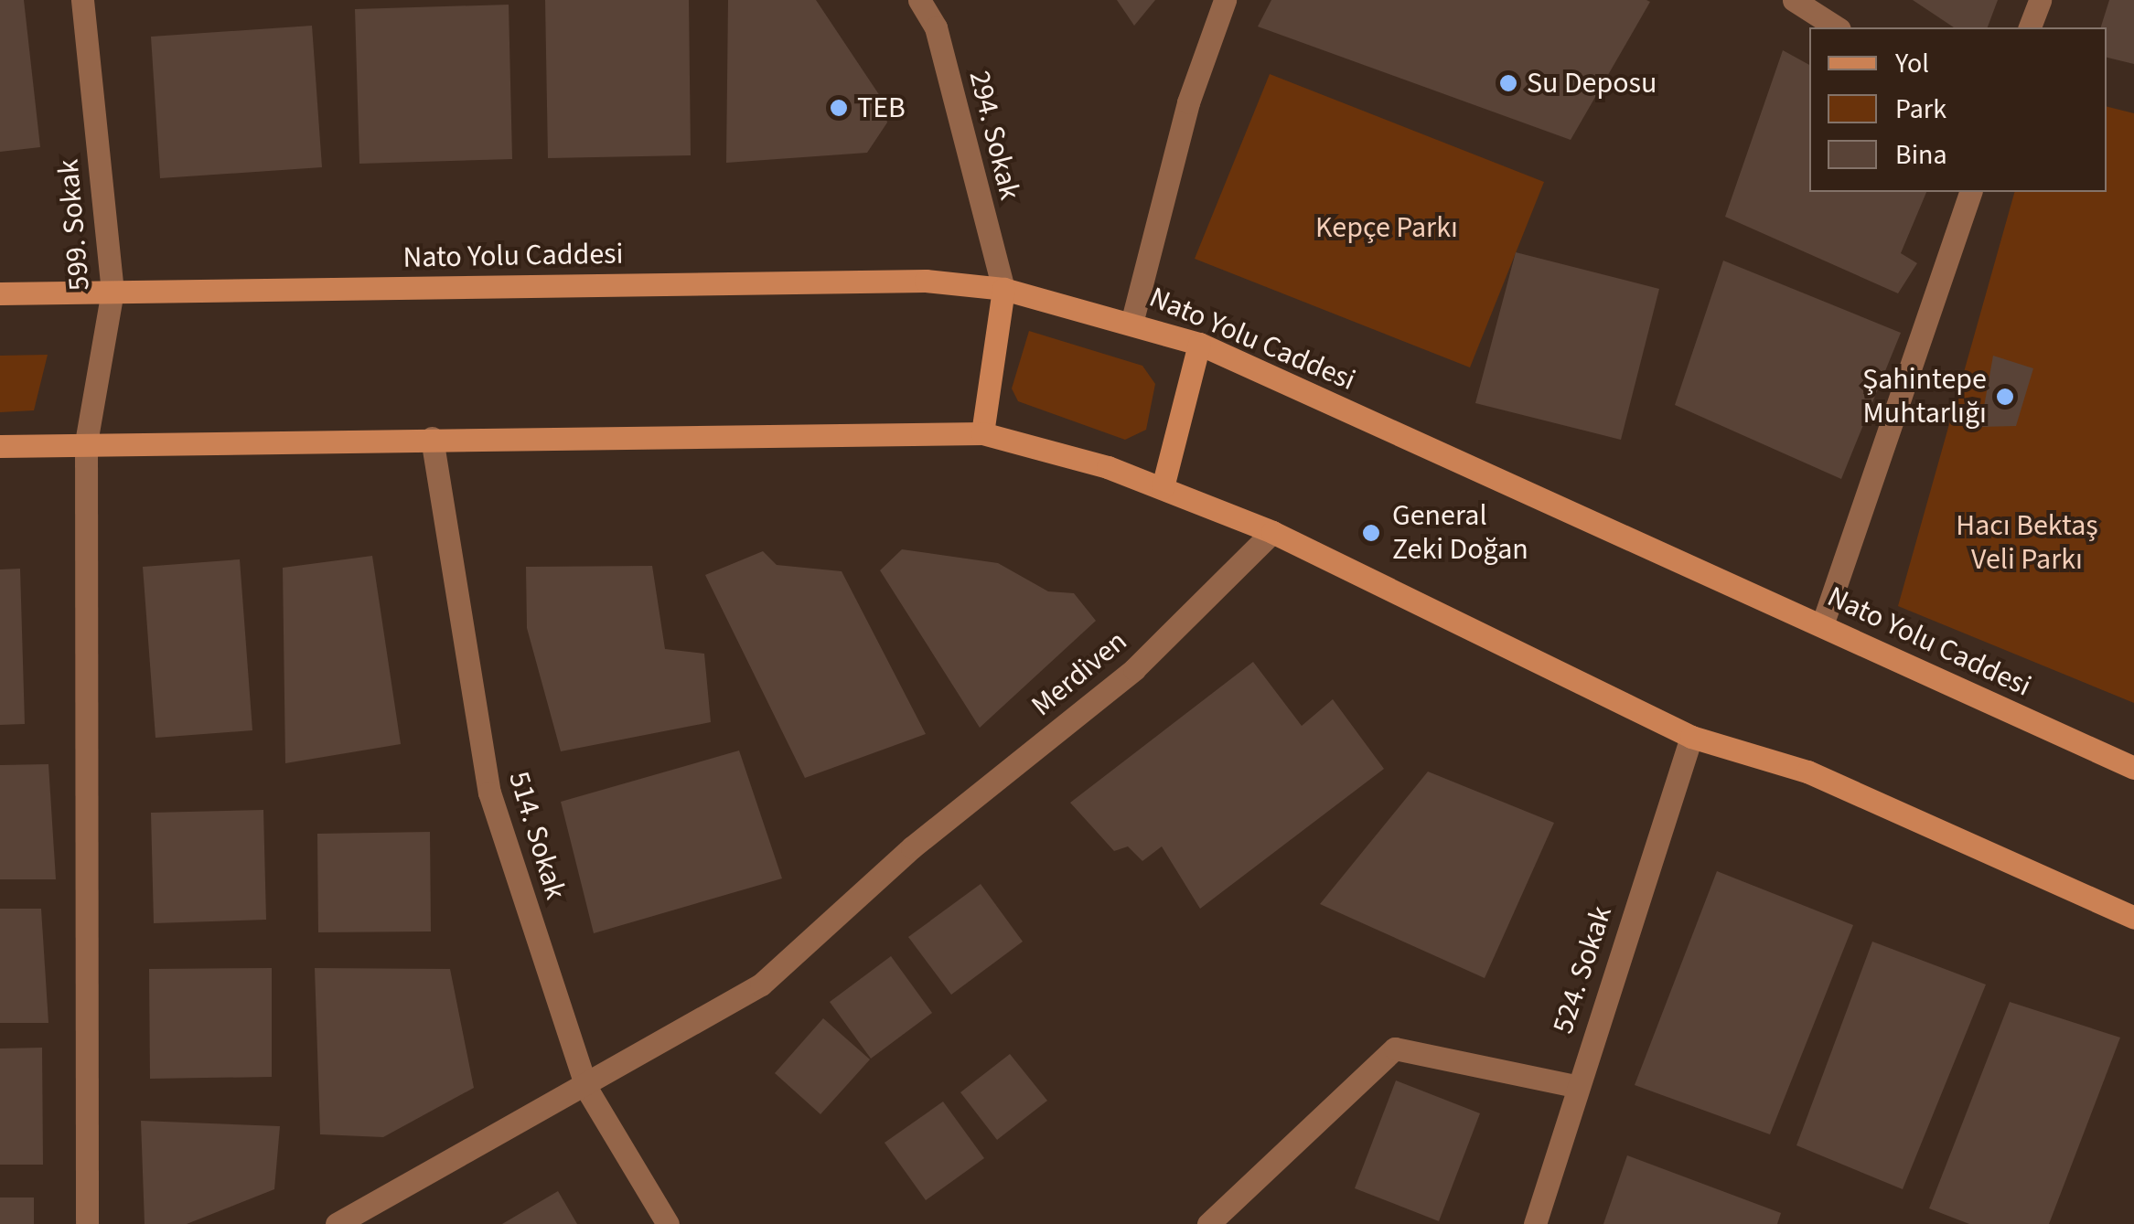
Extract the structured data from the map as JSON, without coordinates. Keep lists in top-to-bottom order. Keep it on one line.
{"streets":{"main road":["Nato Yolu Caddesi"],"street":["294. Sokak","599. Sokak","Merdiven","514. Sokak","524. Sokak"]},"crossings":[["294. Sokak","Nato Yolu Caddesi"],["599. Sokak","Nato Yolu Caddesi"],["Merdiven","514. Sokak"]],"parks":["Kepçe Parkı","Hacı Bektaş Veli Parkı"],"places":["Su Deposu","TEB","Şahintepe Muhtarlığı","General Zeki Doğan"],"legend":["Yol","Park","Bina"]}
